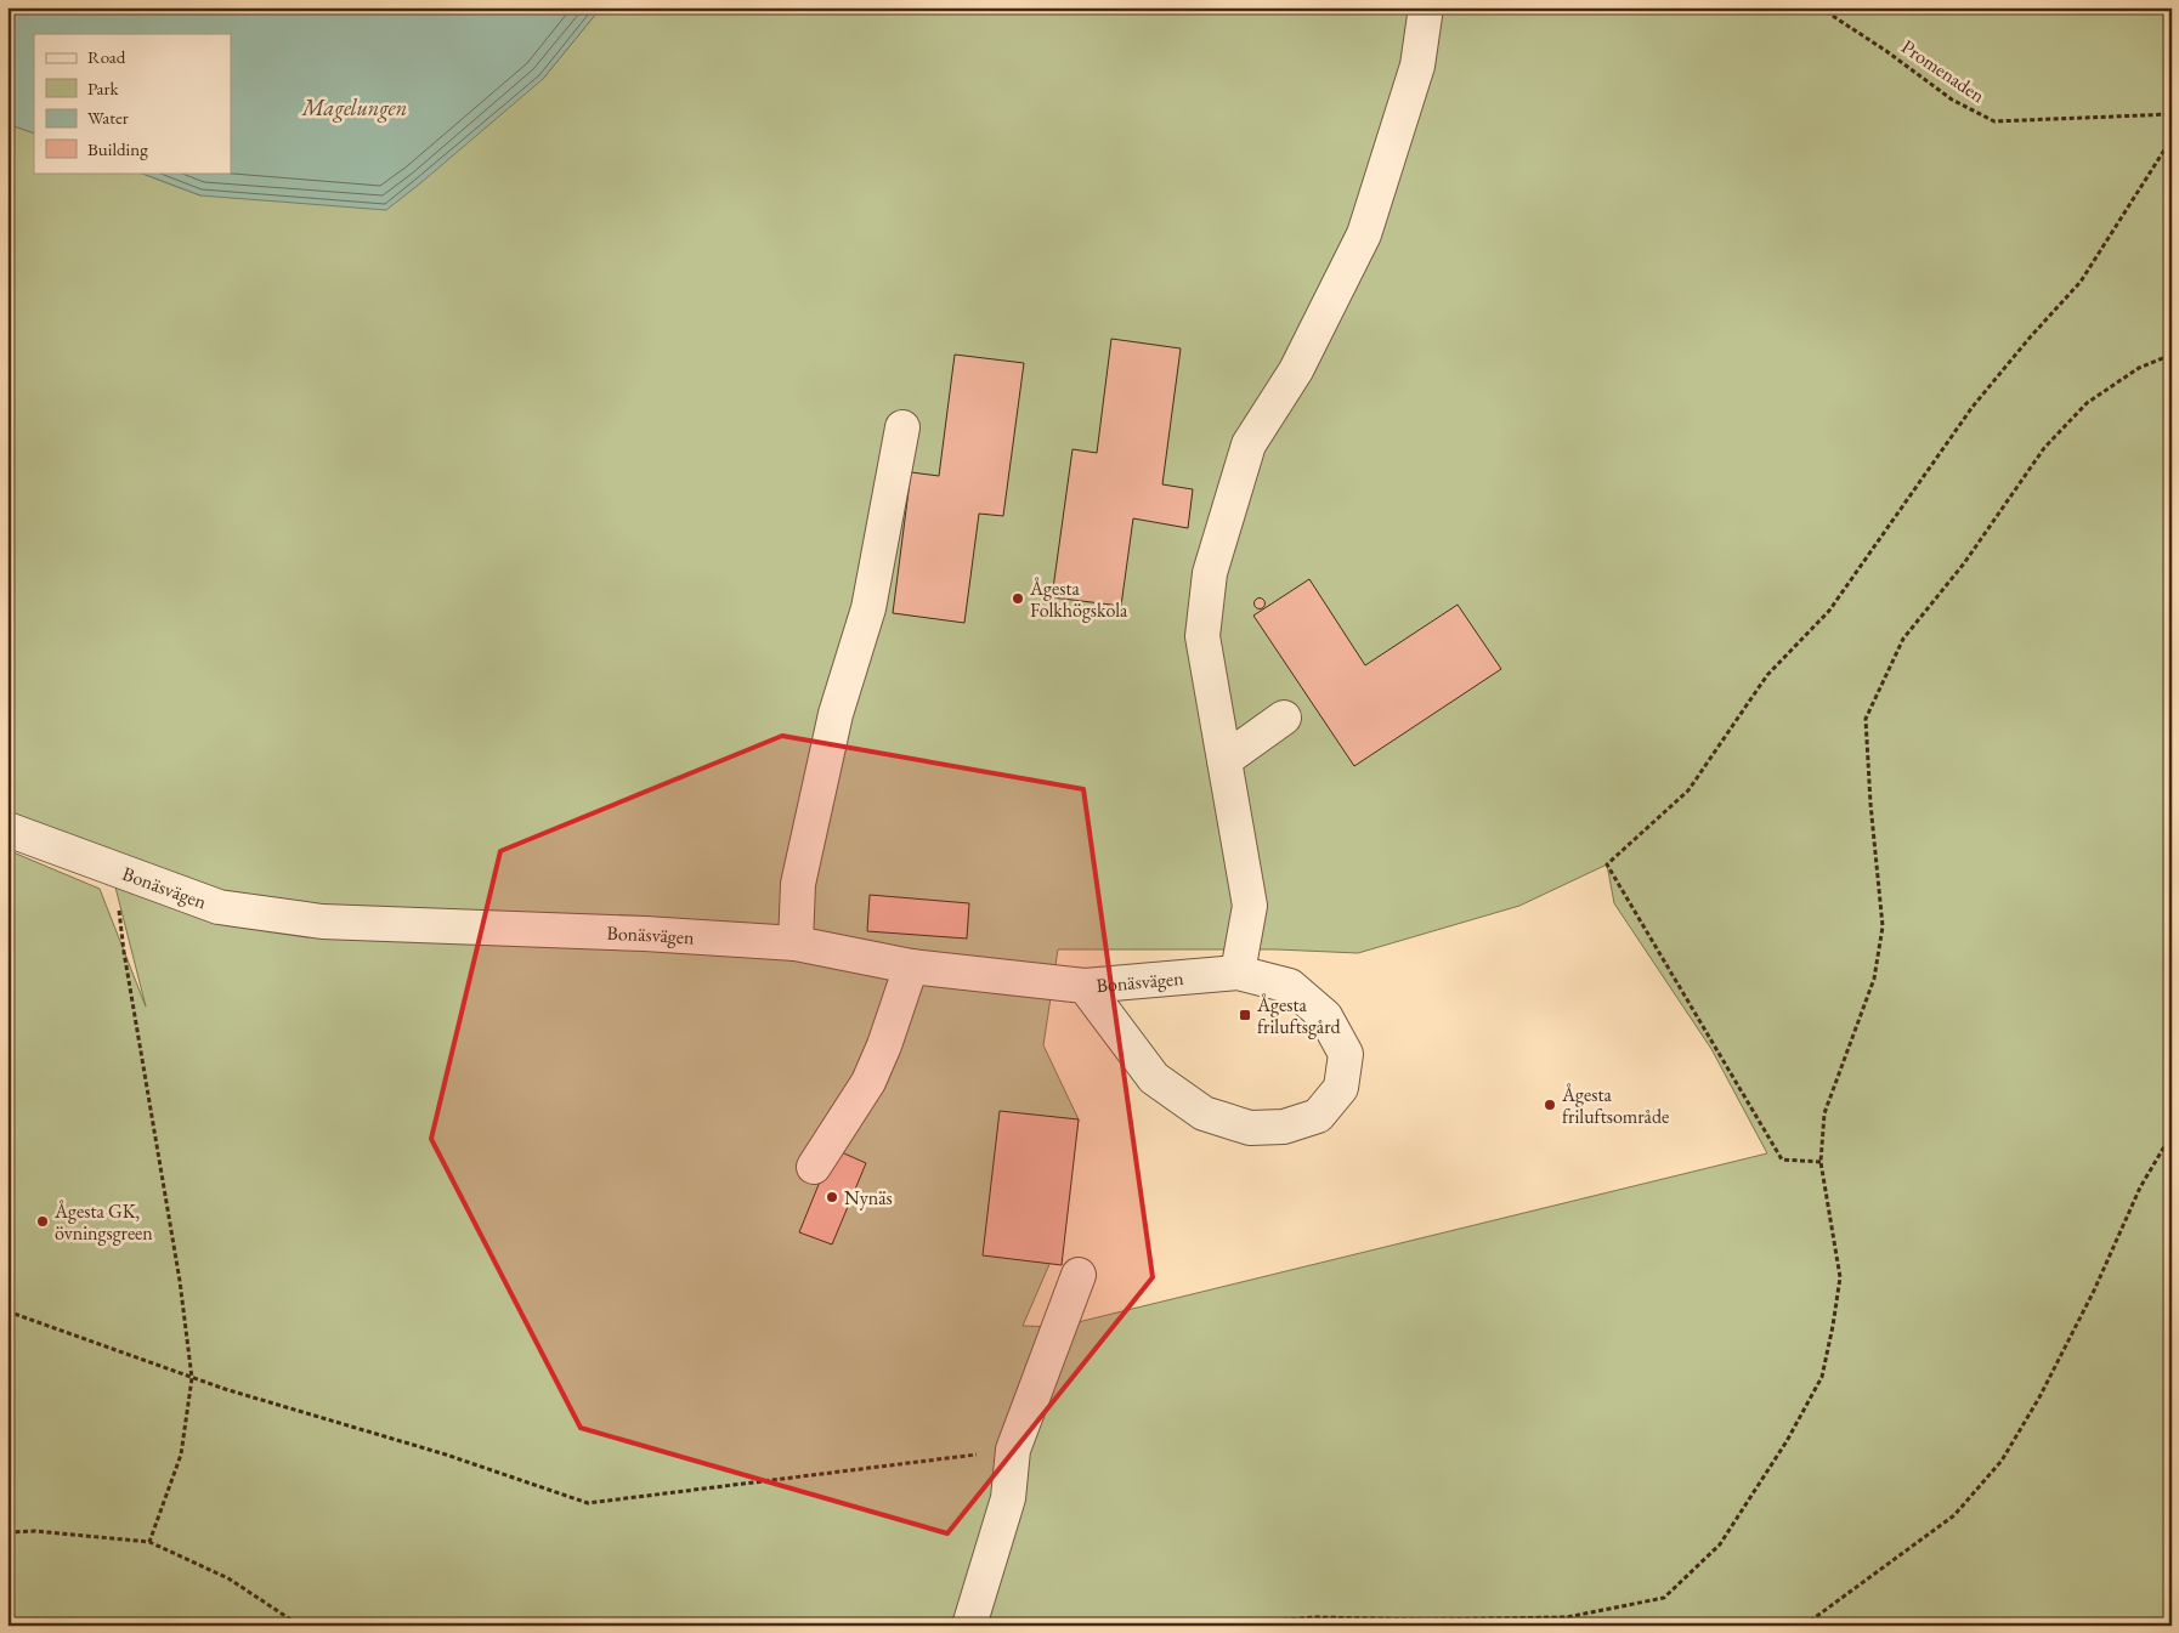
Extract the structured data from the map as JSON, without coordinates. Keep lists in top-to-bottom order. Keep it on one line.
{"streets":{"street":["Bonäsvägen"],"path":["Promenaden"]},"water":["Magelungen"],"places":{"other":["Ågesta Folkhögskola","Ågesta friluftsområde","Nynäs","Ågesta GK, övningsgreen"],"transit":["Ågesta friluftsgård"]},"legend":["Road","Park","Water","Building"]}
